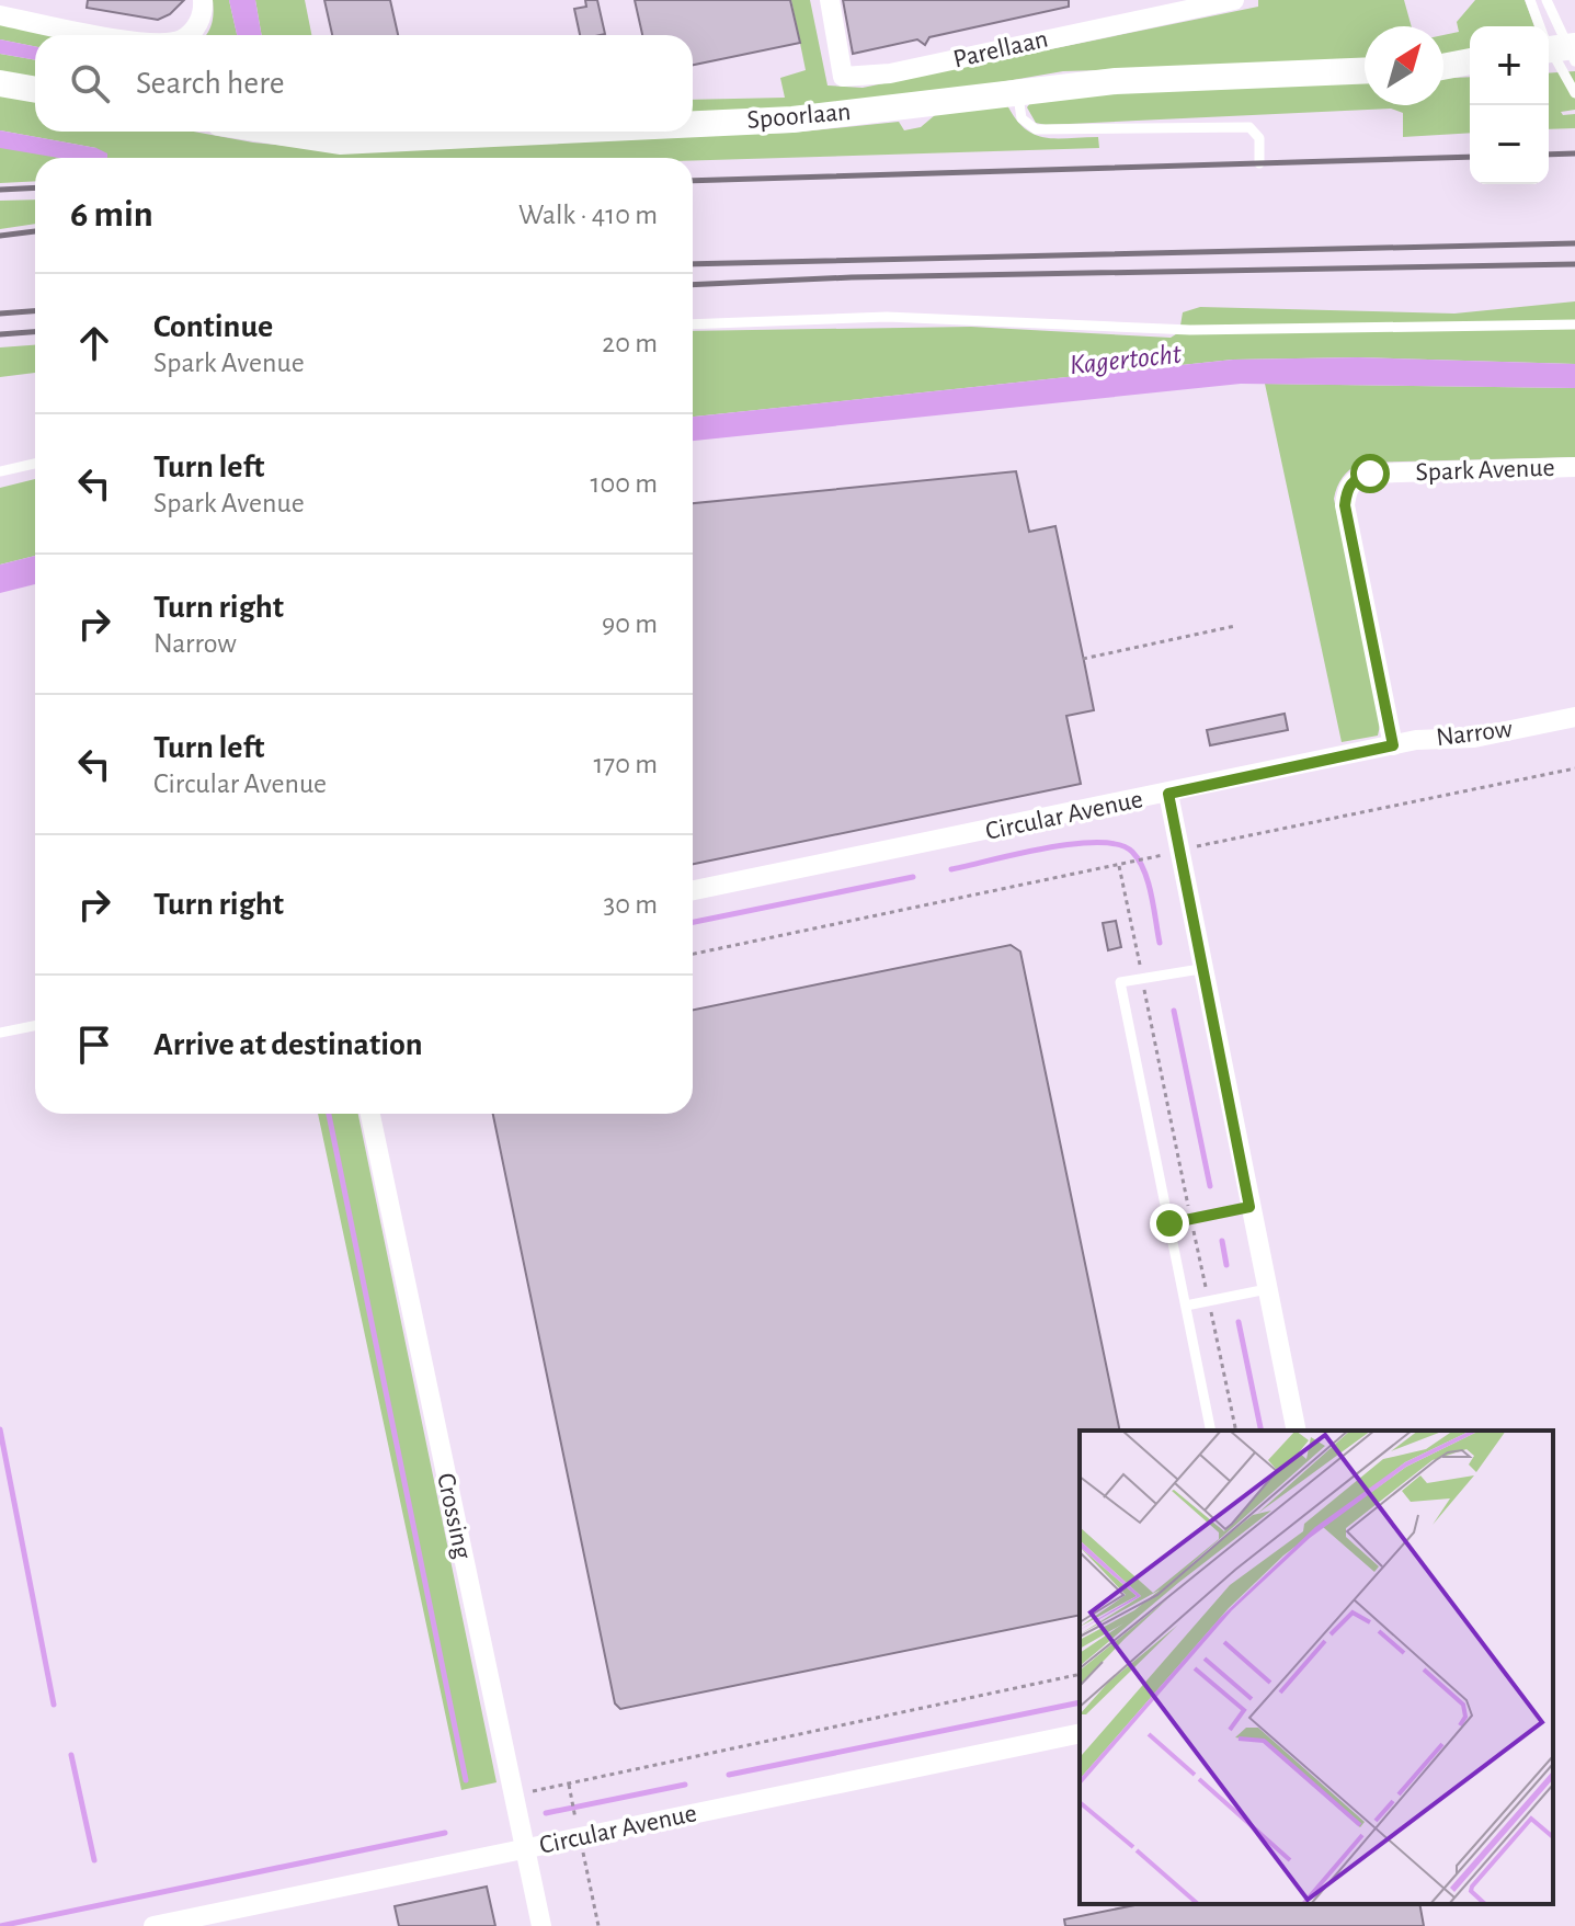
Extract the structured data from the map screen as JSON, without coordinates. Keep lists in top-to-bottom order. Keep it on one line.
{"streets":{"main road":["Spoorlaan"],"street":["Parellaan","Spark Avenue","Narrow","Circular Avenue","Crossing"]},"crossings":[["Spark Avenue","Narrow"],["Narrow","Circular Avenue"],["Circular Avenue","Crossing"]],"water":["Kagertocht"],"north":"top right","page":{"map_buttons":["+","−"],"search":"Search here","heading":["6 min","Walk · 410 m"],"list":[["Continue","Spark Avenue","20 m"],["Turn left","Spark Avenue","100 m"],["Turn right","Narrow","90 m"],["Turn left","Circular Avenue","170 m"],["Turn right","30 m"],"Arrive at destination"]}}
